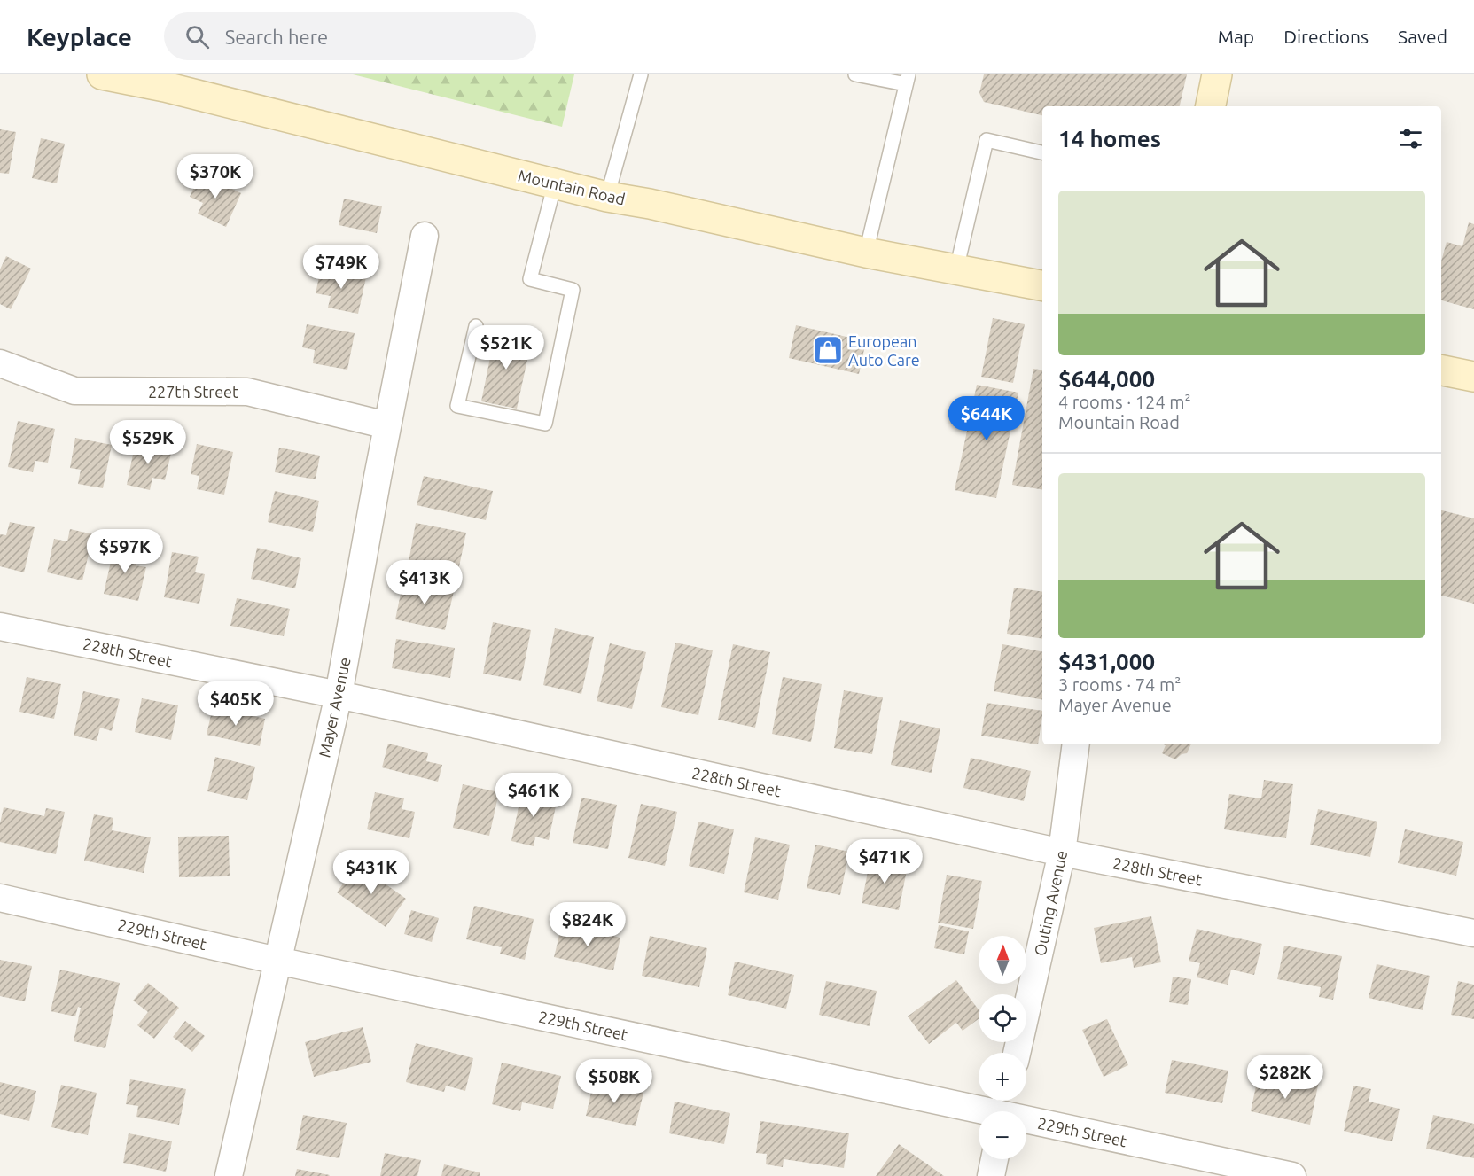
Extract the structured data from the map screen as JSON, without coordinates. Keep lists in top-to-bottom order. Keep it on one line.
{"streets":{"main road":["Mountain Road"],"street":["227th Street","228th Street","Mayer Avenue","Outing Avenue","229th Street"]},"crossings":[["227th Street","Mayer Avenue"],["228th Street","Mayer Avenue"],["228th Street","Outing Avenue"],["Mayer Avenue","229th Street"]],"places":{"shop":["European Auto Care"]},"north":"top","page":{"header":"Keyplace","search":"Search here","nav":["Map","Directions","Saved"],"heading":"14 homes","price":["$370K","$749K","$521K","$644K","$529K","$597K","$413K","$405K","$461K","$471K","$431K","$824K","$282K","$508K"],"list":[{"name":"$644,000","note":"4 rooms · 124 m² · Mountain Road"},{"name":"$431,000","note":"3 rooms · 74 m² · Mayer Avenue"}],"map_buttons":["+","−"]}}
